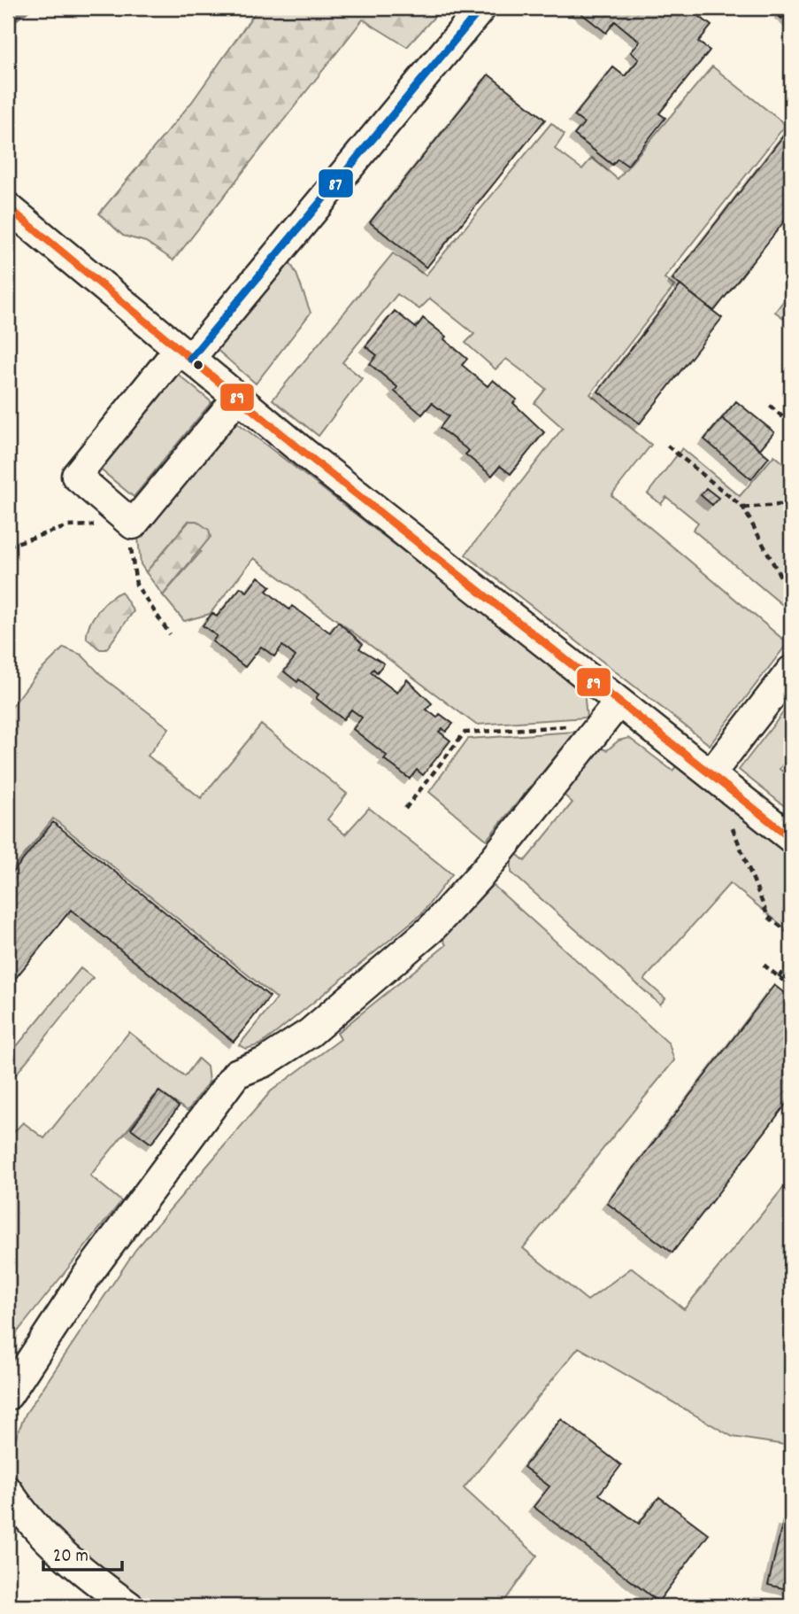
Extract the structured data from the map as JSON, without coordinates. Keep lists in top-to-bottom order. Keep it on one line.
{"lines":["transit line 87","transit line 89"],"scale_bar":"20 m"}
